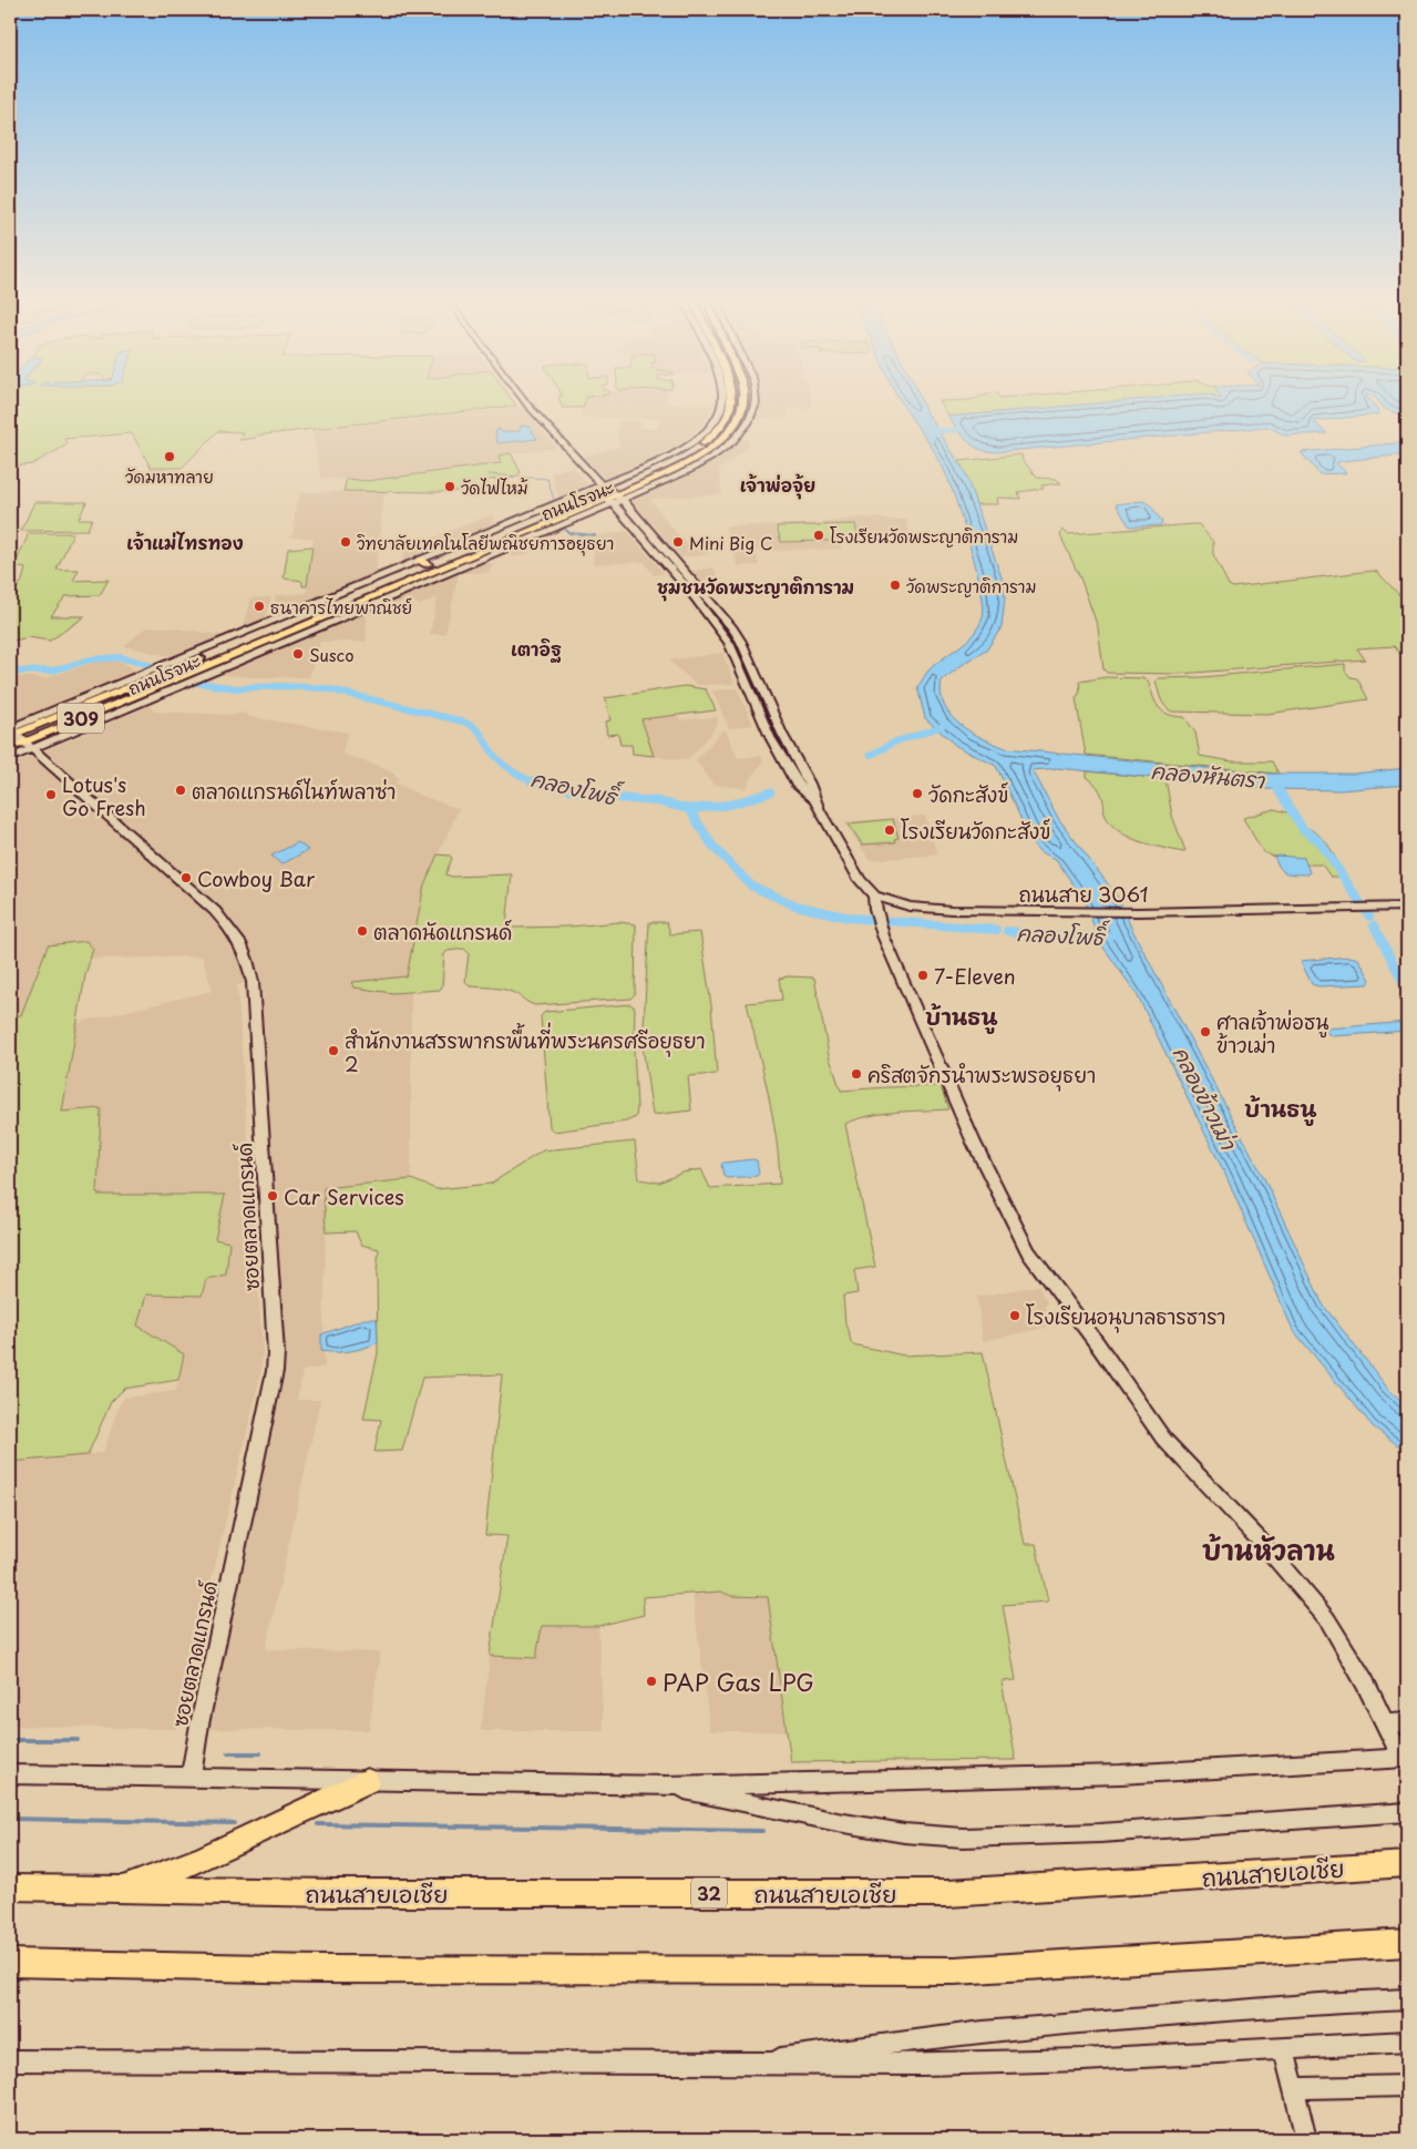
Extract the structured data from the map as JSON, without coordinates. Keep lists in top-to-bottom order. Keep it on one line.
{"streets":{"highway":["ถนนสายเอเชีย","32"],"main road":["ถนนโรจนะ","309","ถนนสาย 3061","ซอยตลาดแกรนด์"]},"crossings":[["ถนนโรจนะ","ซอยตลาดแกรนด์"]],"districts":["เจ้าพ่อจุ้ย","เจ้าแม่ไทรทอง","ชุมชนวัดพระญาติการาม","เตาอิฐ","บ้านธนู","บ้านธนู","บ้านหัวลาน"],"water":["คลองหันตรา","คลองโพธิ์","คลองข้าวเม่า"],"places":["วัดมหาทลาย","วัดไฟไหม้","โรงเรียนวัดพระญาติการาม","วิทยาลัยเทคโนโลยีพณิชยการอยุธยา","Mini Big C","วัดพระญาติการาม","ธนาคารไทยพาณิชย์","Susco","ตลาดแกรนด์ไนท์พลาซ่า","วัดกะสังข์","Lotus's Go Fresh","โรงเรียนวัดกะสังข์","Cowboy Bar","ตลาดนัดแกรนด์","7-Eleven","ศาลเจ้าพ่อธนู ข้าวเม่า","สำนักงานสรรพากรพื้นที่พระนครศรีอยุธยา 2","คริสตจักรนำพระพรอยุธยา","Car Services","โรงเรียนอนุบาลธารธารา","PAP Gas LPG"]}
